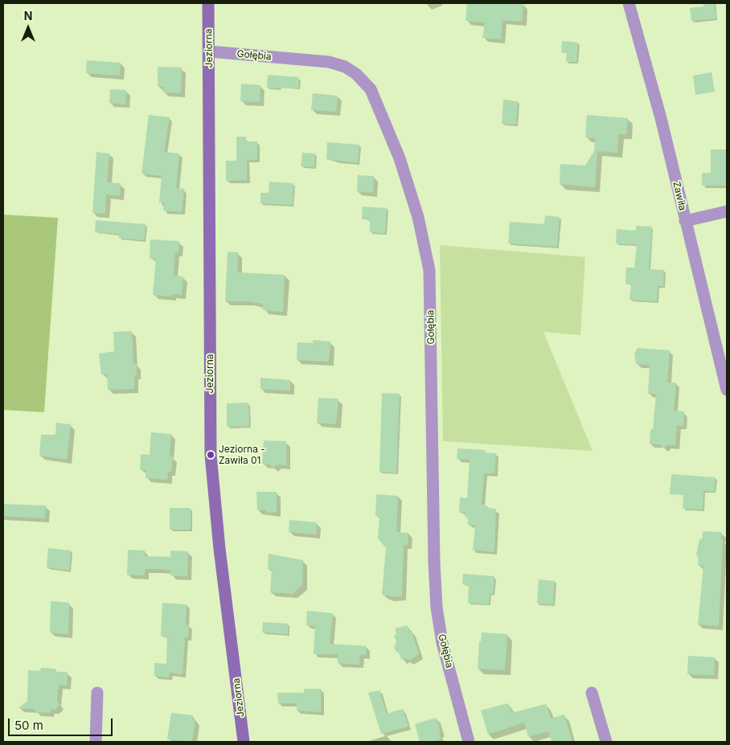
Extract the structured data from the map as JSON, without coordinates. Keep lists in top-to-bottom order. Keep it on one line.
{"streets":{"street":["Jeziorna","Gołębia","Zawiła"]},"crossings":[["Jeziorna","Gołębia"]],"places":["Jeziorna - Zawiła 01"],"scale_bar":"50 m","north":"top"}
